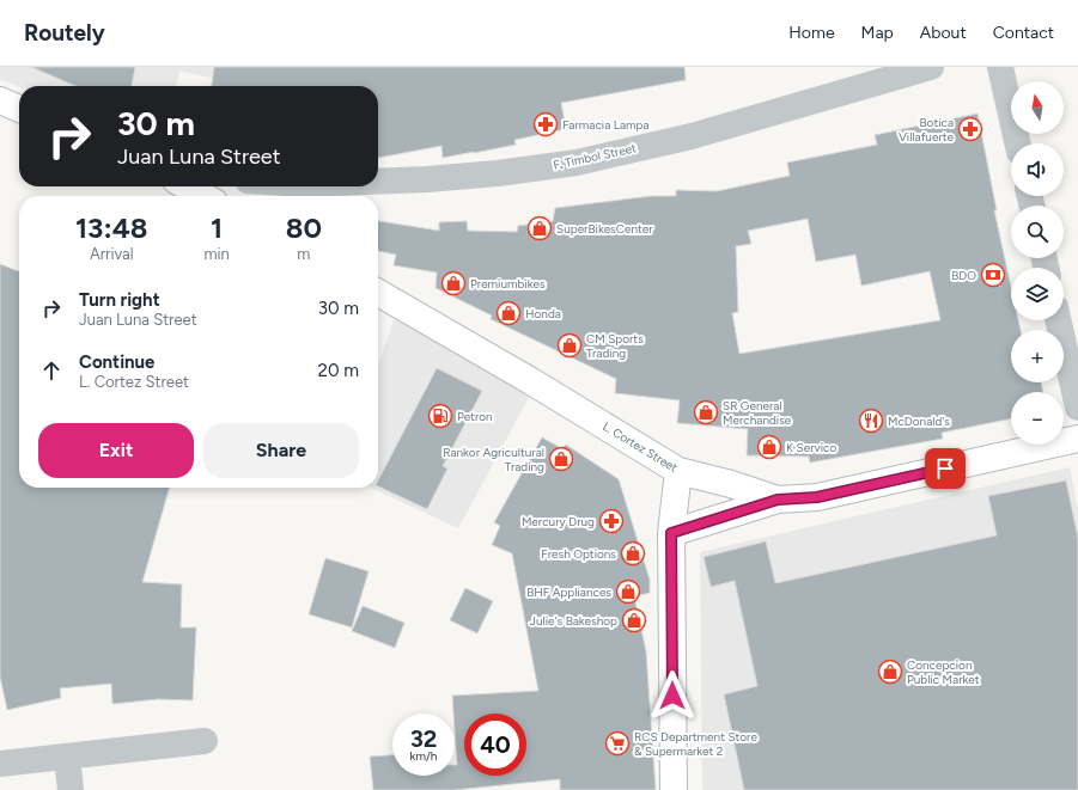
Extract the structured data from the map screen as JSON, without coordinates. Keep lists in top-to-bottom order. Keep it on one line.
{"streets":{"street":["F. Timbol Street","L. Cortez Street"]},"places":{"pharmacy":["Farmacia Lampa","Botica Villafuerte","Mercury Drug"],"shop":["SuperBikesCenter","Premiumbikes","Honda","CM Sports Trading","SR General Merchandise","K Servico","Rankor Agricultural Trading","Fresh Options","BHF Appliances","Julie's Bakeshop","Concepcion Public Market"],"bank":["BDO"],"fuel station":["Petron"],"restaurant":["McDonald's"],"supermarket":["RCS Department Store & Supermarket 2"]},"north":"top","page":{"header":"Routely","nav":["Home","Map","About","Contact"],"map_buttons":["+","−"],"turn":["30 m","Juan Luna Street"],"eta":["13:48","Arrival","1","min","80","m"],"list":[{"name":"Turn right","note":"Juan Luna Street","value":"30 m"},{"name":"Continue","note":"L. Cortez Street","value":"20 m"}],"buttons":["Exit","Share"],"speed":"32 km/h","limit":"40"}}
